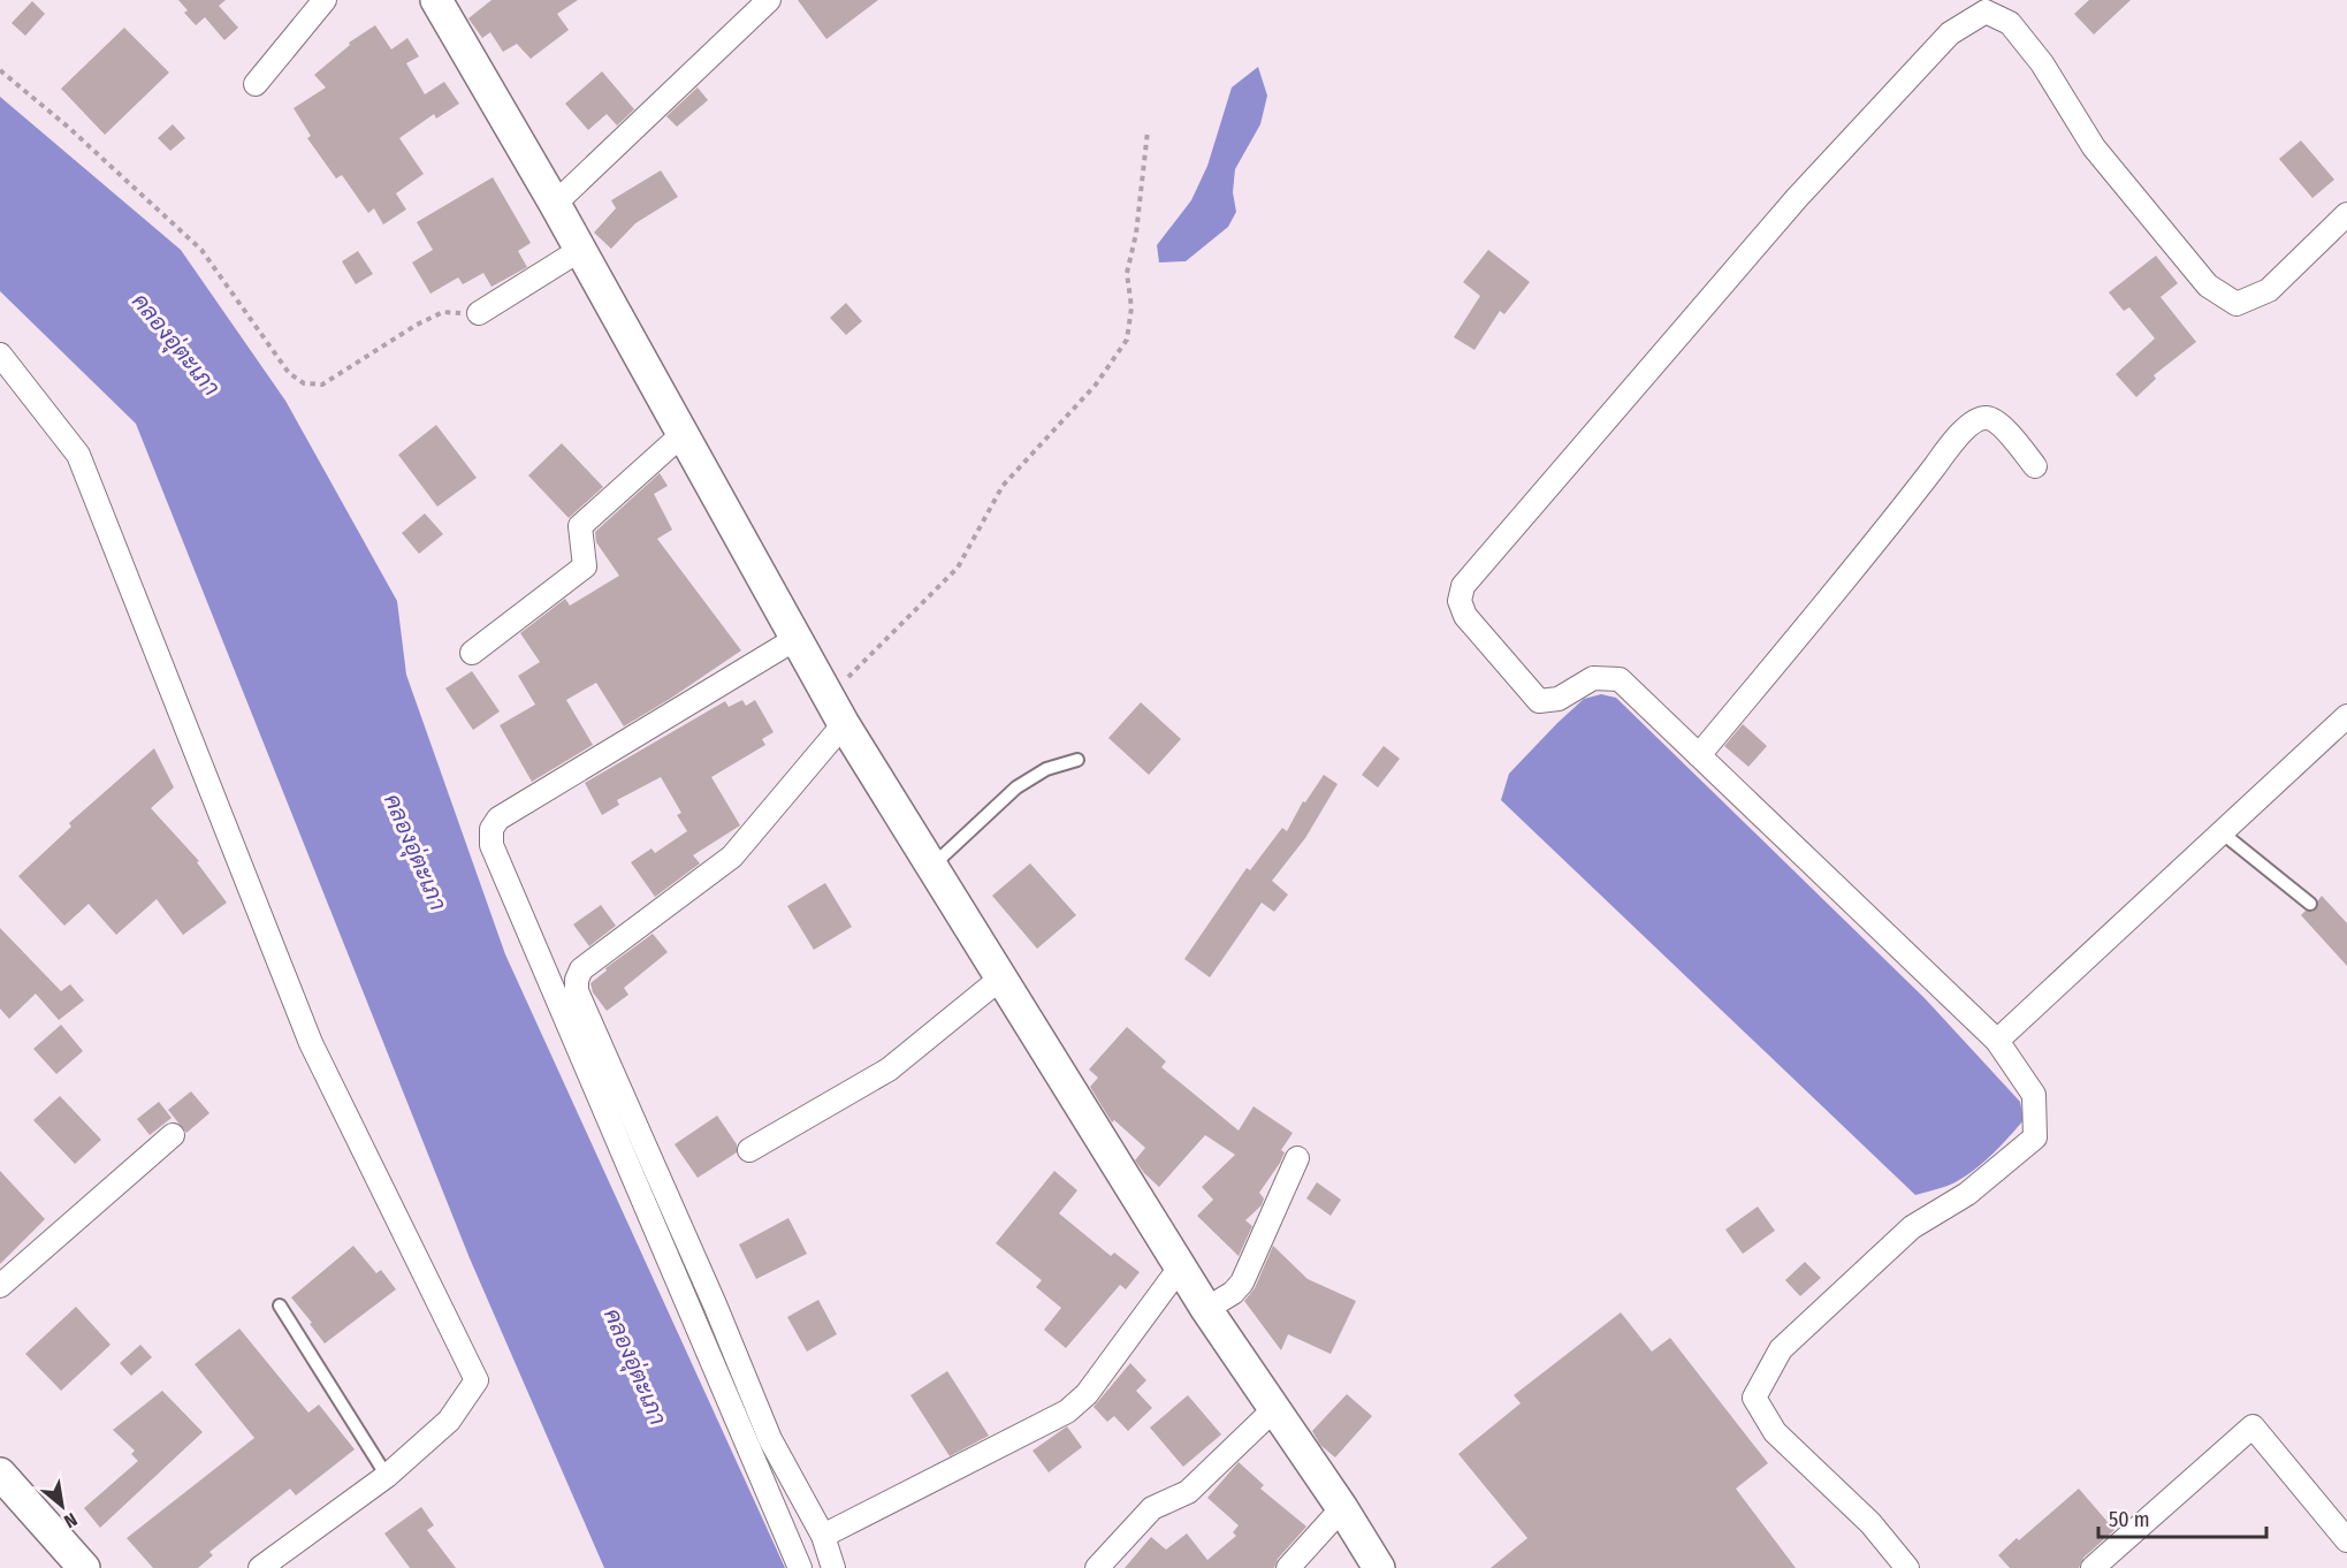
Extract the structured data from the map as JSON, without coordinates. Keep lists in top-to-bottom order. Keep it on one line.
{"water":["คลองอุ่ตะเภา"],"scale_bar":"50 m","north":"bottom right"}
